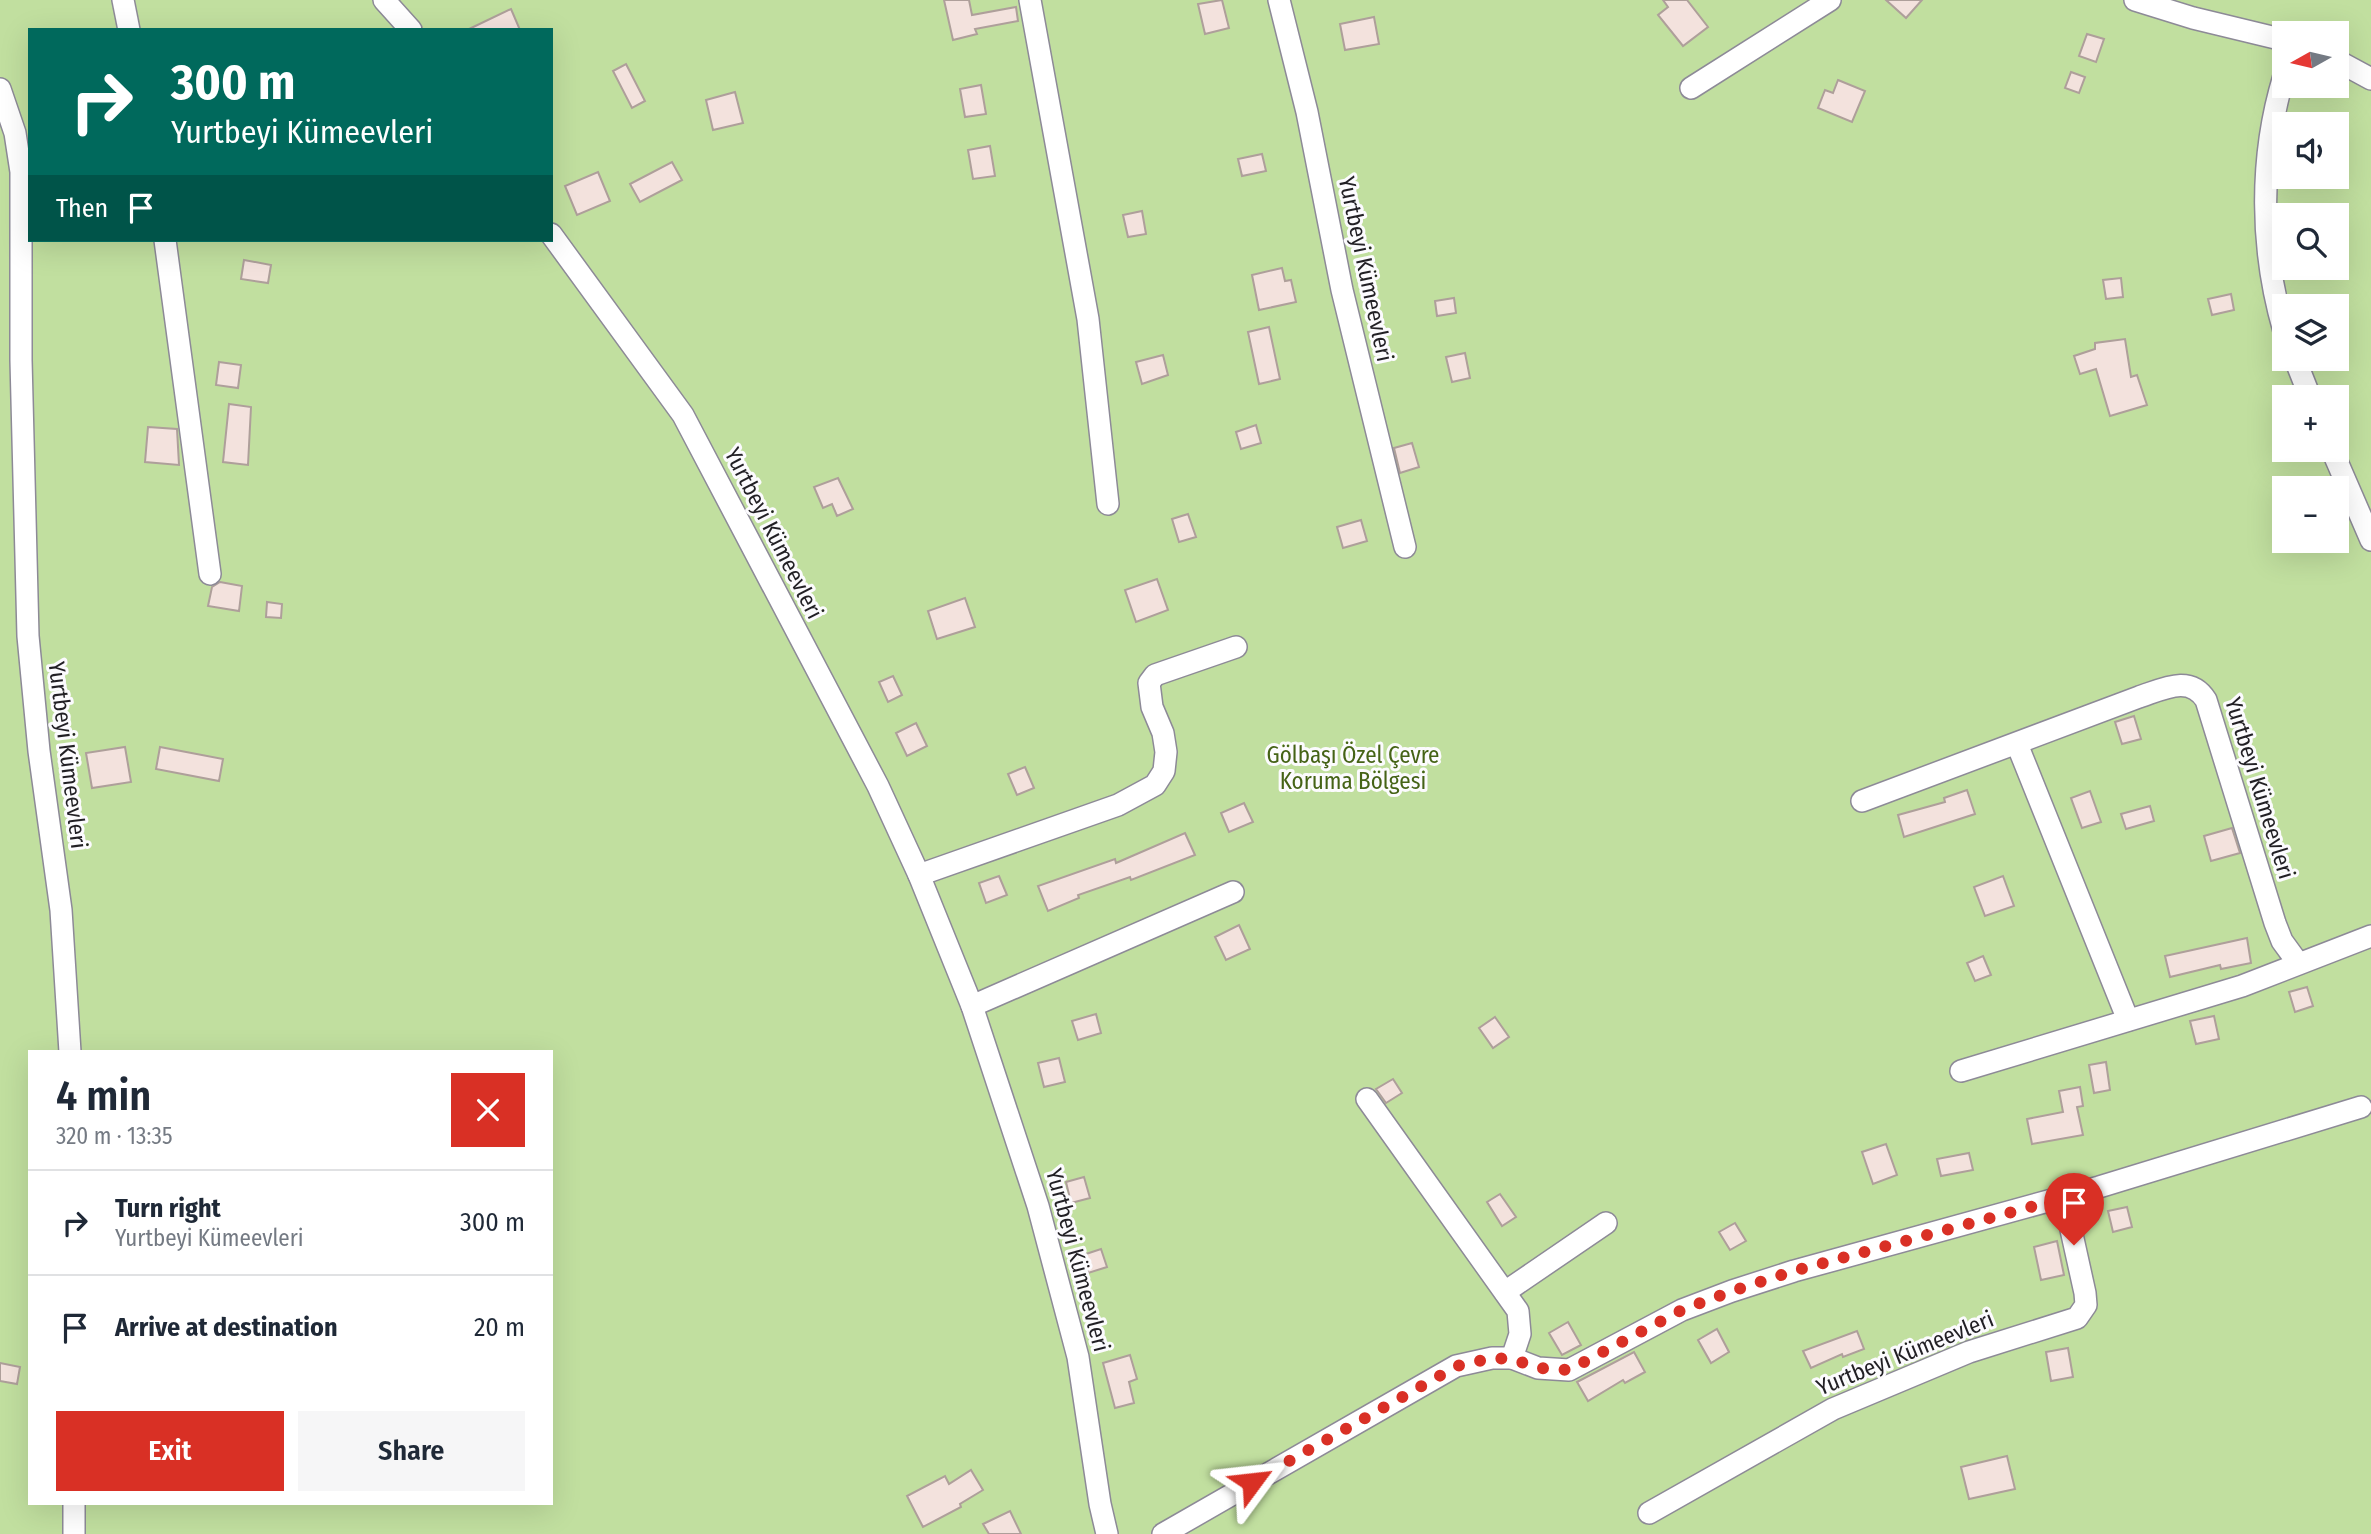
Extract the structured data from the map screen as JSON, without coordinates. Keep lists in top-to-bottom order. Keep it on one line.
{"streets":{"street":["Yurtbeyi Kümeevleri"]},"parks":["Gölbaşı Özel Çevre Koruma Bölgesi"],"north":"left","page":{"map_buttons":["+","−"],"turn":["300 m","Yurtbeyi Kümeevleri"],"then":"Then","heading":["4 min","320 m · 13:35"],"list":[{"name":"Turn right","note":"Yurtbeyi Kümeevleri","value":"300 m"},{"name":"Arrive at destination","value":"20 m"}],"buttons":["Exit","Share"]}}
